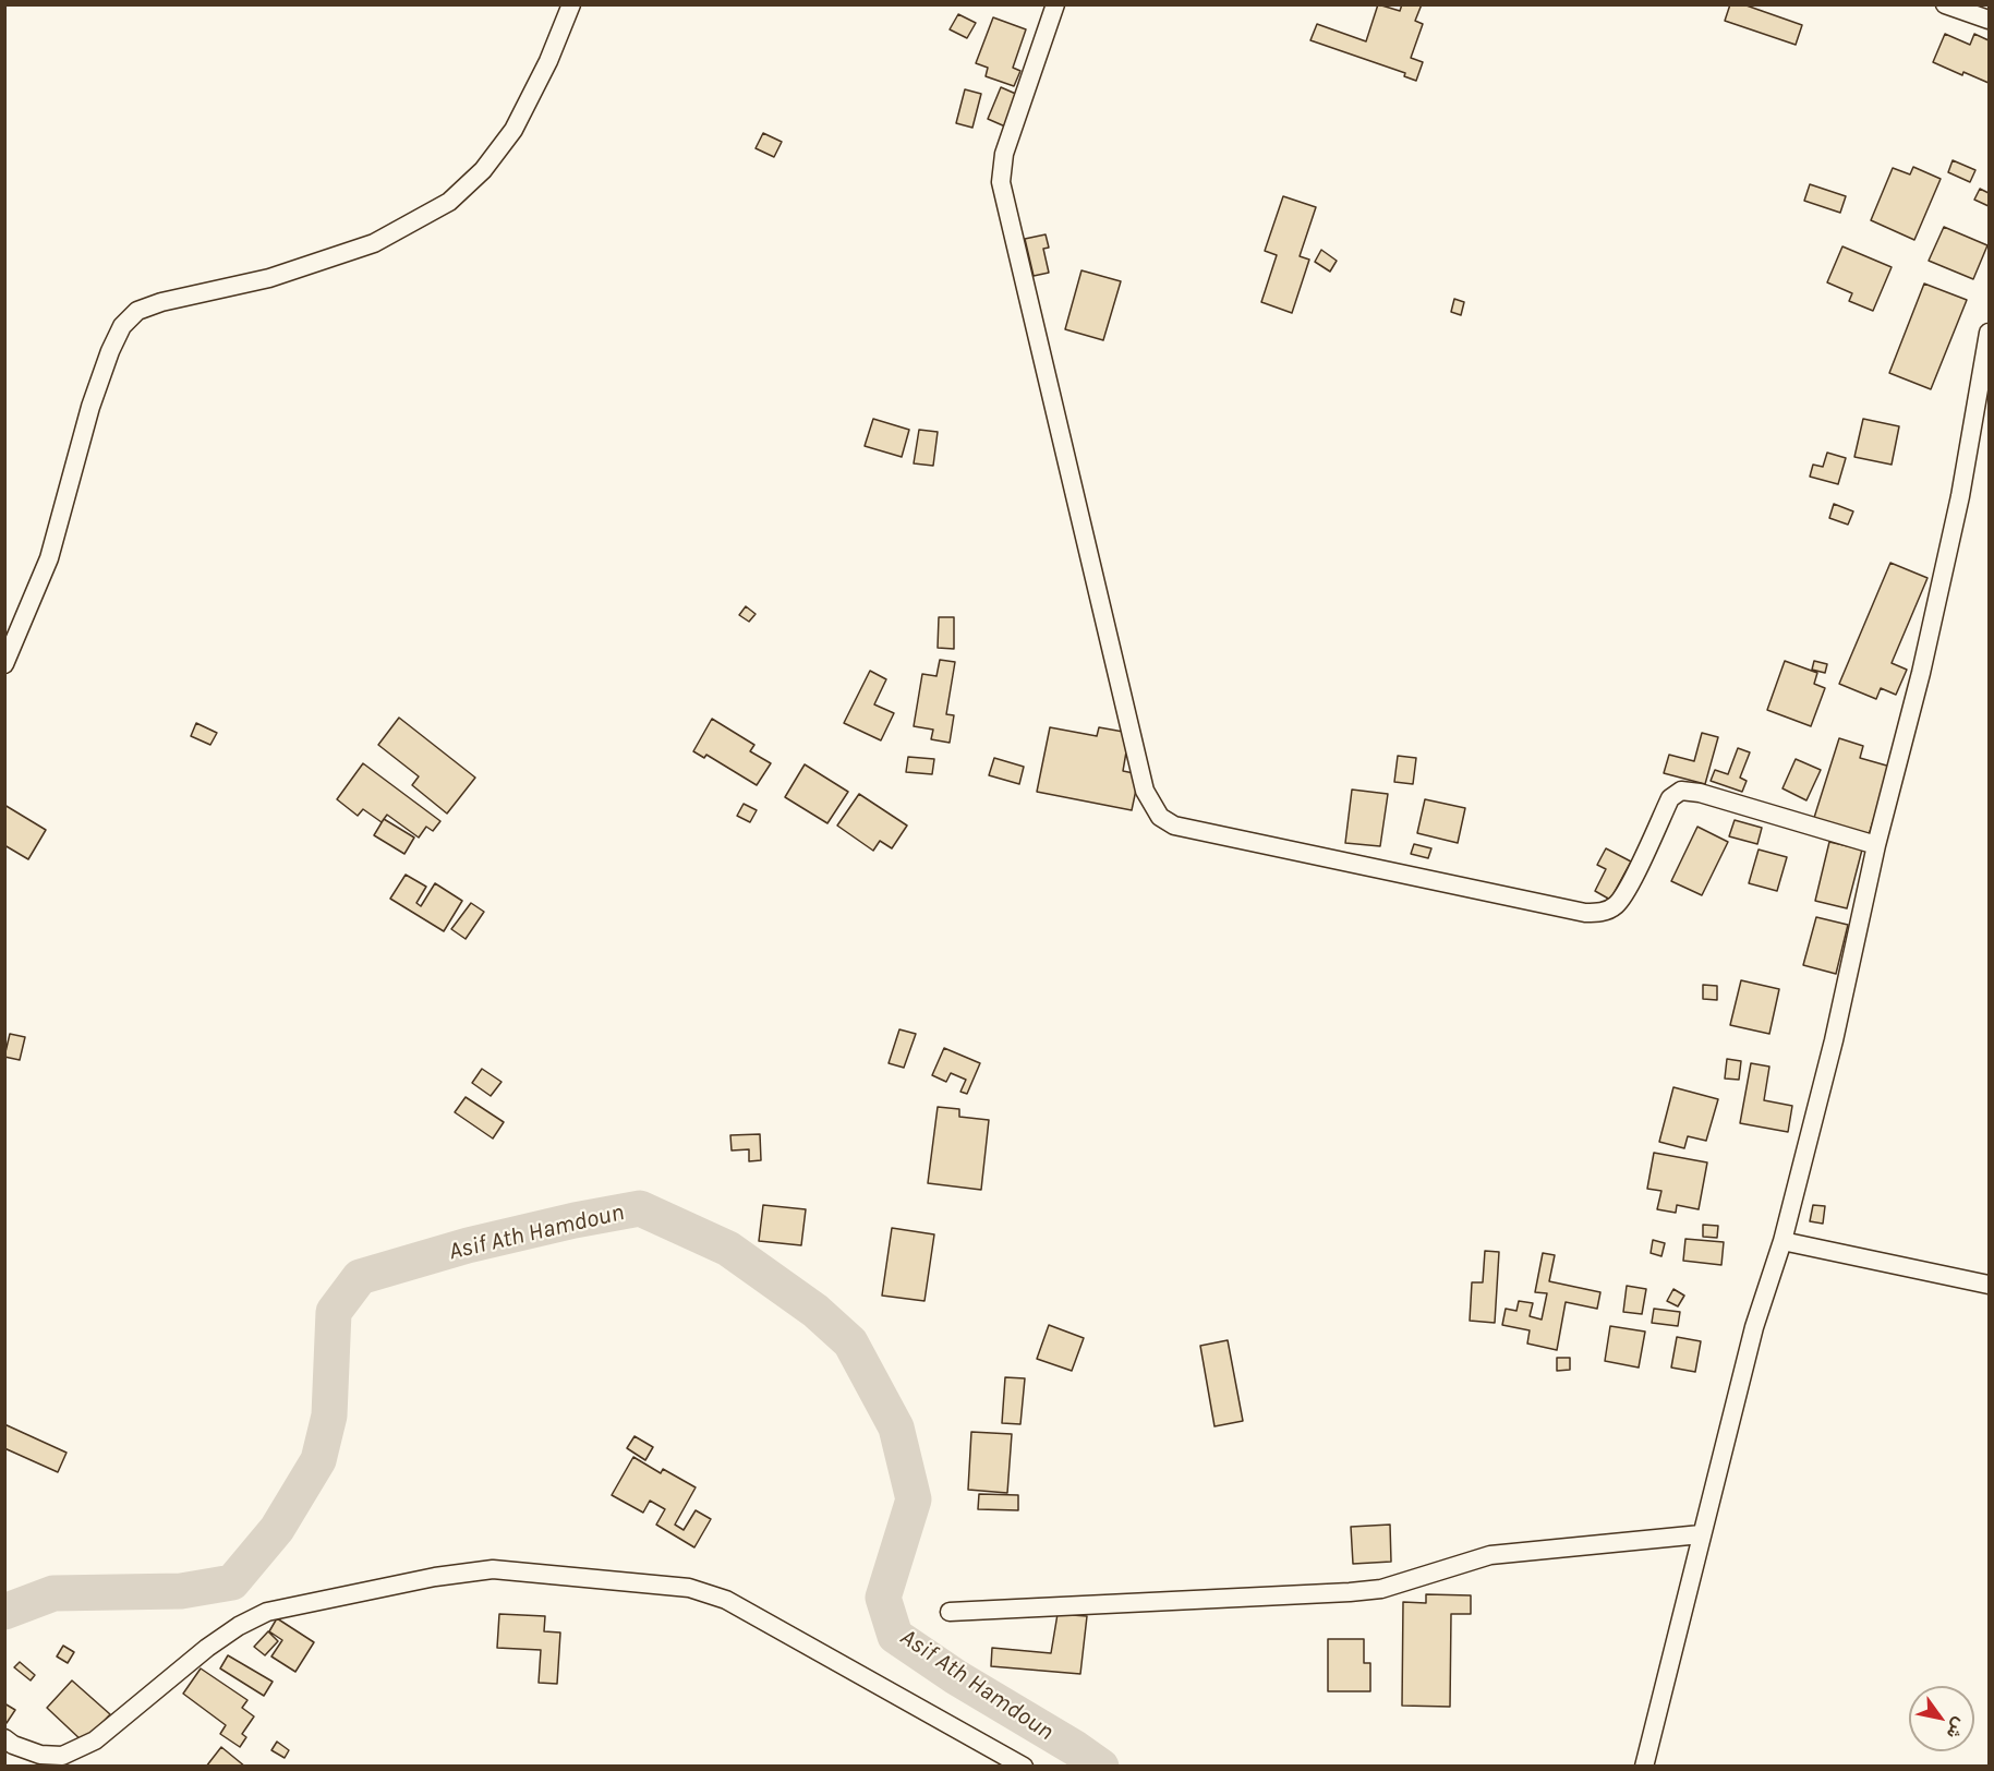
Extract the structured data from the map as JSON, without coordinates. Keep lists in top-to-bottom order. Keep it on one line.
{"water":["Asif Ath Hamdoun"],"north":"bottom right"}
